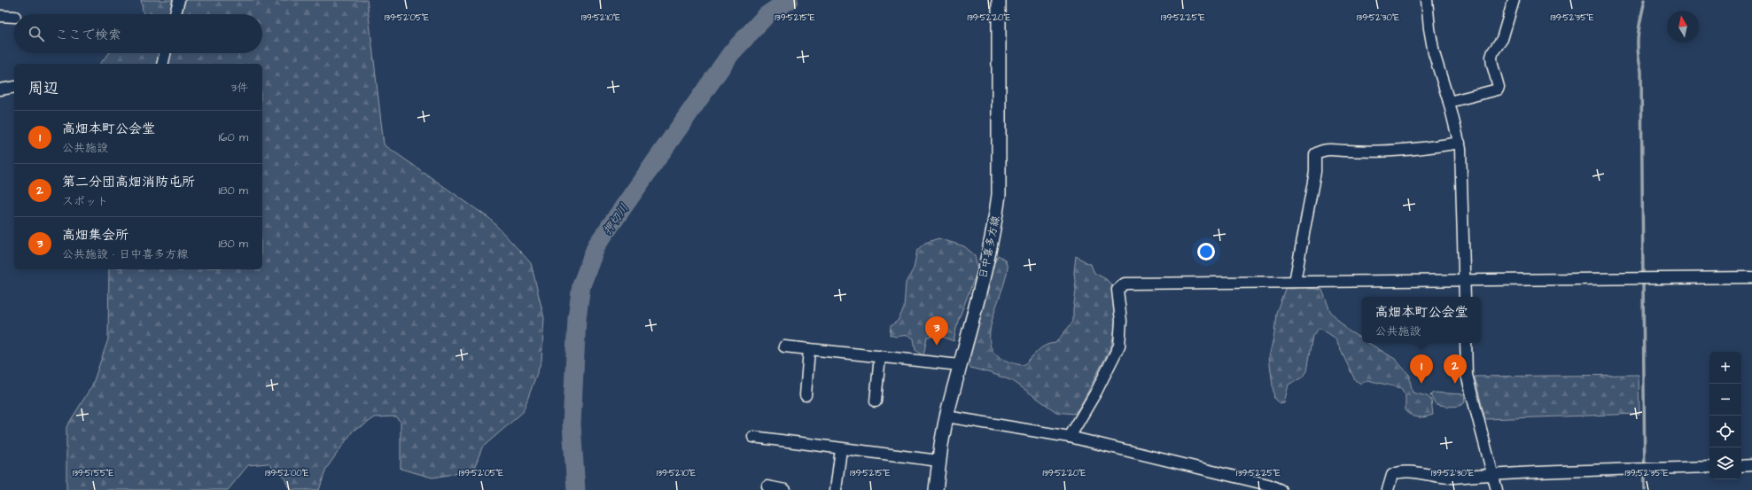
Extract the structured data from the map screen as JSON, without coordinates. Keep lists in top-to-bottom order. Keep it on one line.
{"streets":{"main road":["日中喜多方線"]},"water":["押切川"],"north":"top","page":{"search":"ここで検索","heading":["周辺","3件"],"list":[{"mark":"1","name":"高畑本町公会堂","note":"公共施設","value":"160 m"},{"mark":"2","name":"第二分団高畑消防屯所","note":"スポット","value":"180 m"},{"mark":"3","name":"高畑集会所","note":"公共施設 · 日中喜多方線","value":"180 m"}],"popup":["高畑本町公会堂","公共施設"],"pins":["3","1","2"],"map_buttons":["+","−"]},"coordinates":["139°52'05\"E","139°52'10\"E","139°52'15\"E","139°52'20\"E","139°52'25\"E","139°52'30\"E","139°52'35\"E","139°51'55\"E","139°52'00\"E"]}
